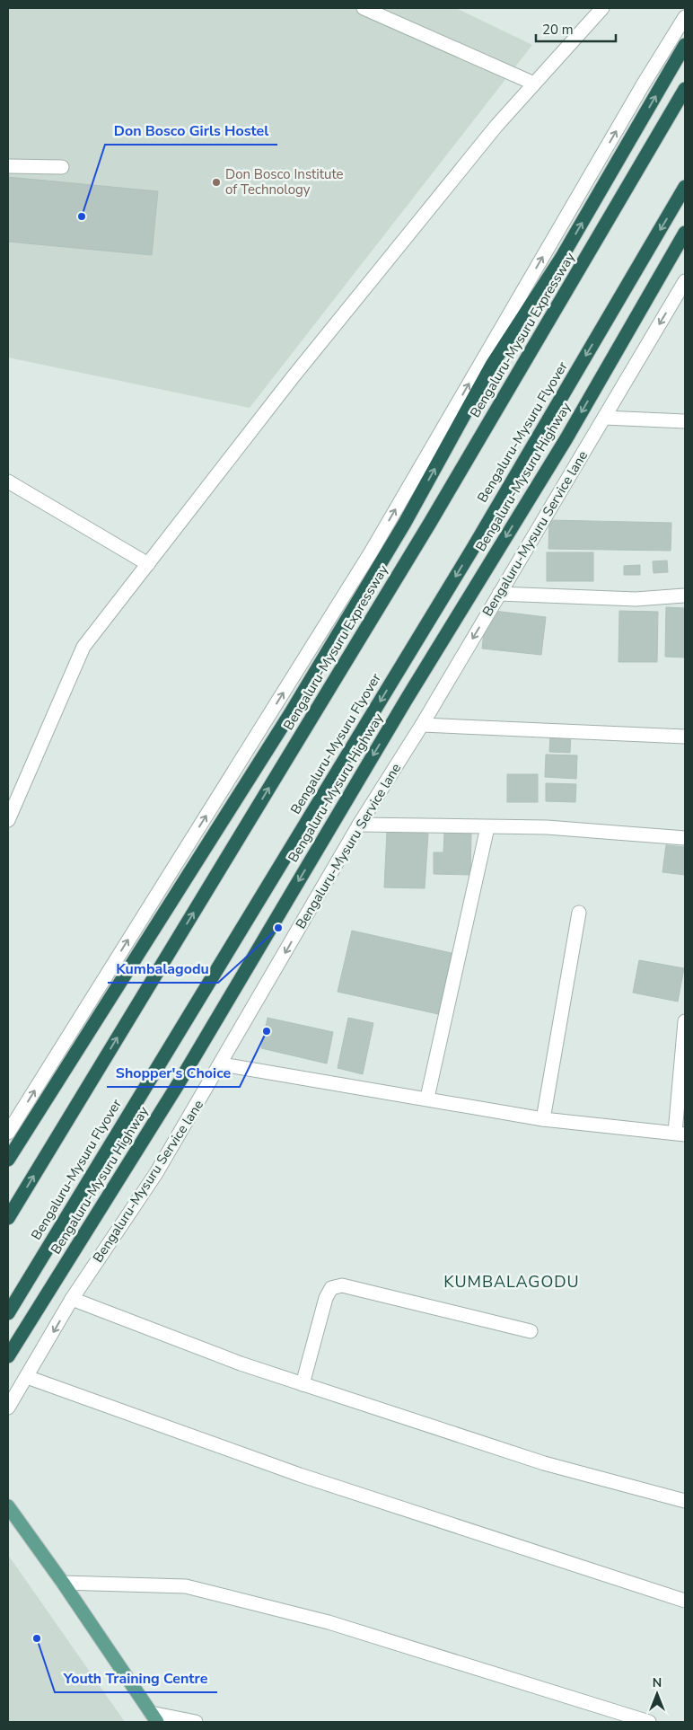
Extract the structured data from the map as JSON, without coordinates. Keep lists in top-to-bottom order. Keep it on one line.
{"streets":{"highway":["Bengaluru-Mysuru Expressway","Bengaluru-Mysuru Flyover","Bengaluru-Mysuru Highway"],"street":["Bengaluru-Mysuru Service lane"]},"one_way":["Bengaluru-Mysuru Expressway","Bengaluru-Mysuru Flyover","Bengaluru-Mysuru Highway","Bengaluru-Mysuru Service lane"],"districts":["KUMBALAGODU"],"places":["Don Bosco Institute of Technology","Don Bosco Girls Hostel","Kumbalagodu","Shopper's Choice","Youth Training Centre"],"scale_bar":"20 m","north":"top"}
